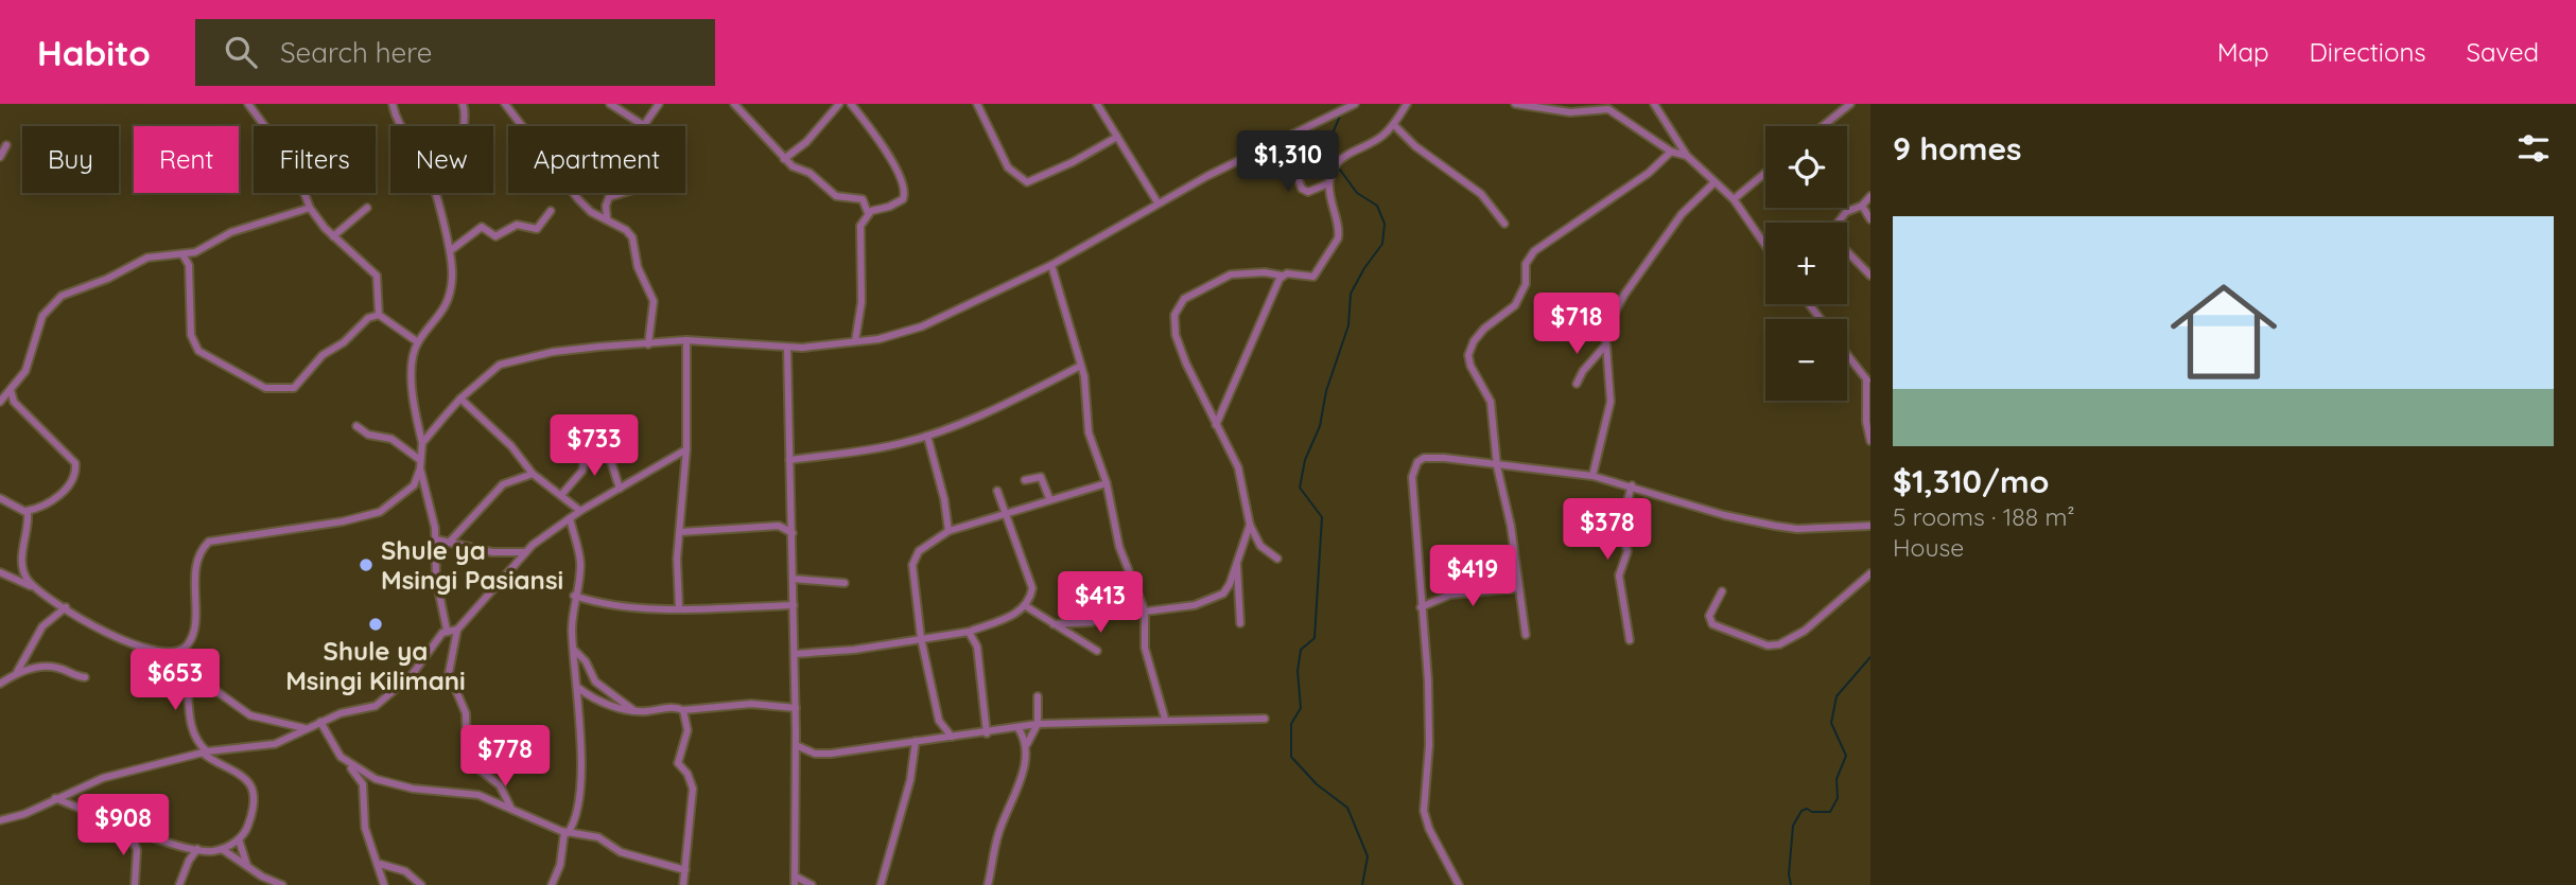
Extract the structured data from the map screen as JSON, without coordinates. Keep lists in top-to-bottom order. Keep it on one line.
{"places":["Shule ya Msingi Pasiansi","Shule ya Msingi Kilimani"],"page":{"header":"Habito","search":"Search here","nav":["Map","Directions","Saved"],"heading":"9 homes","map_buttons":["+","−"],"chip":["Buy","Rent","Filters","New","Apartment"],"price":["$1,310","$718","$733","$378","$419","$413","$653","$778","$908"],"list":[{"name":"$1,310/mo","note":"5 rooms · 188 m² · House"}]}}
